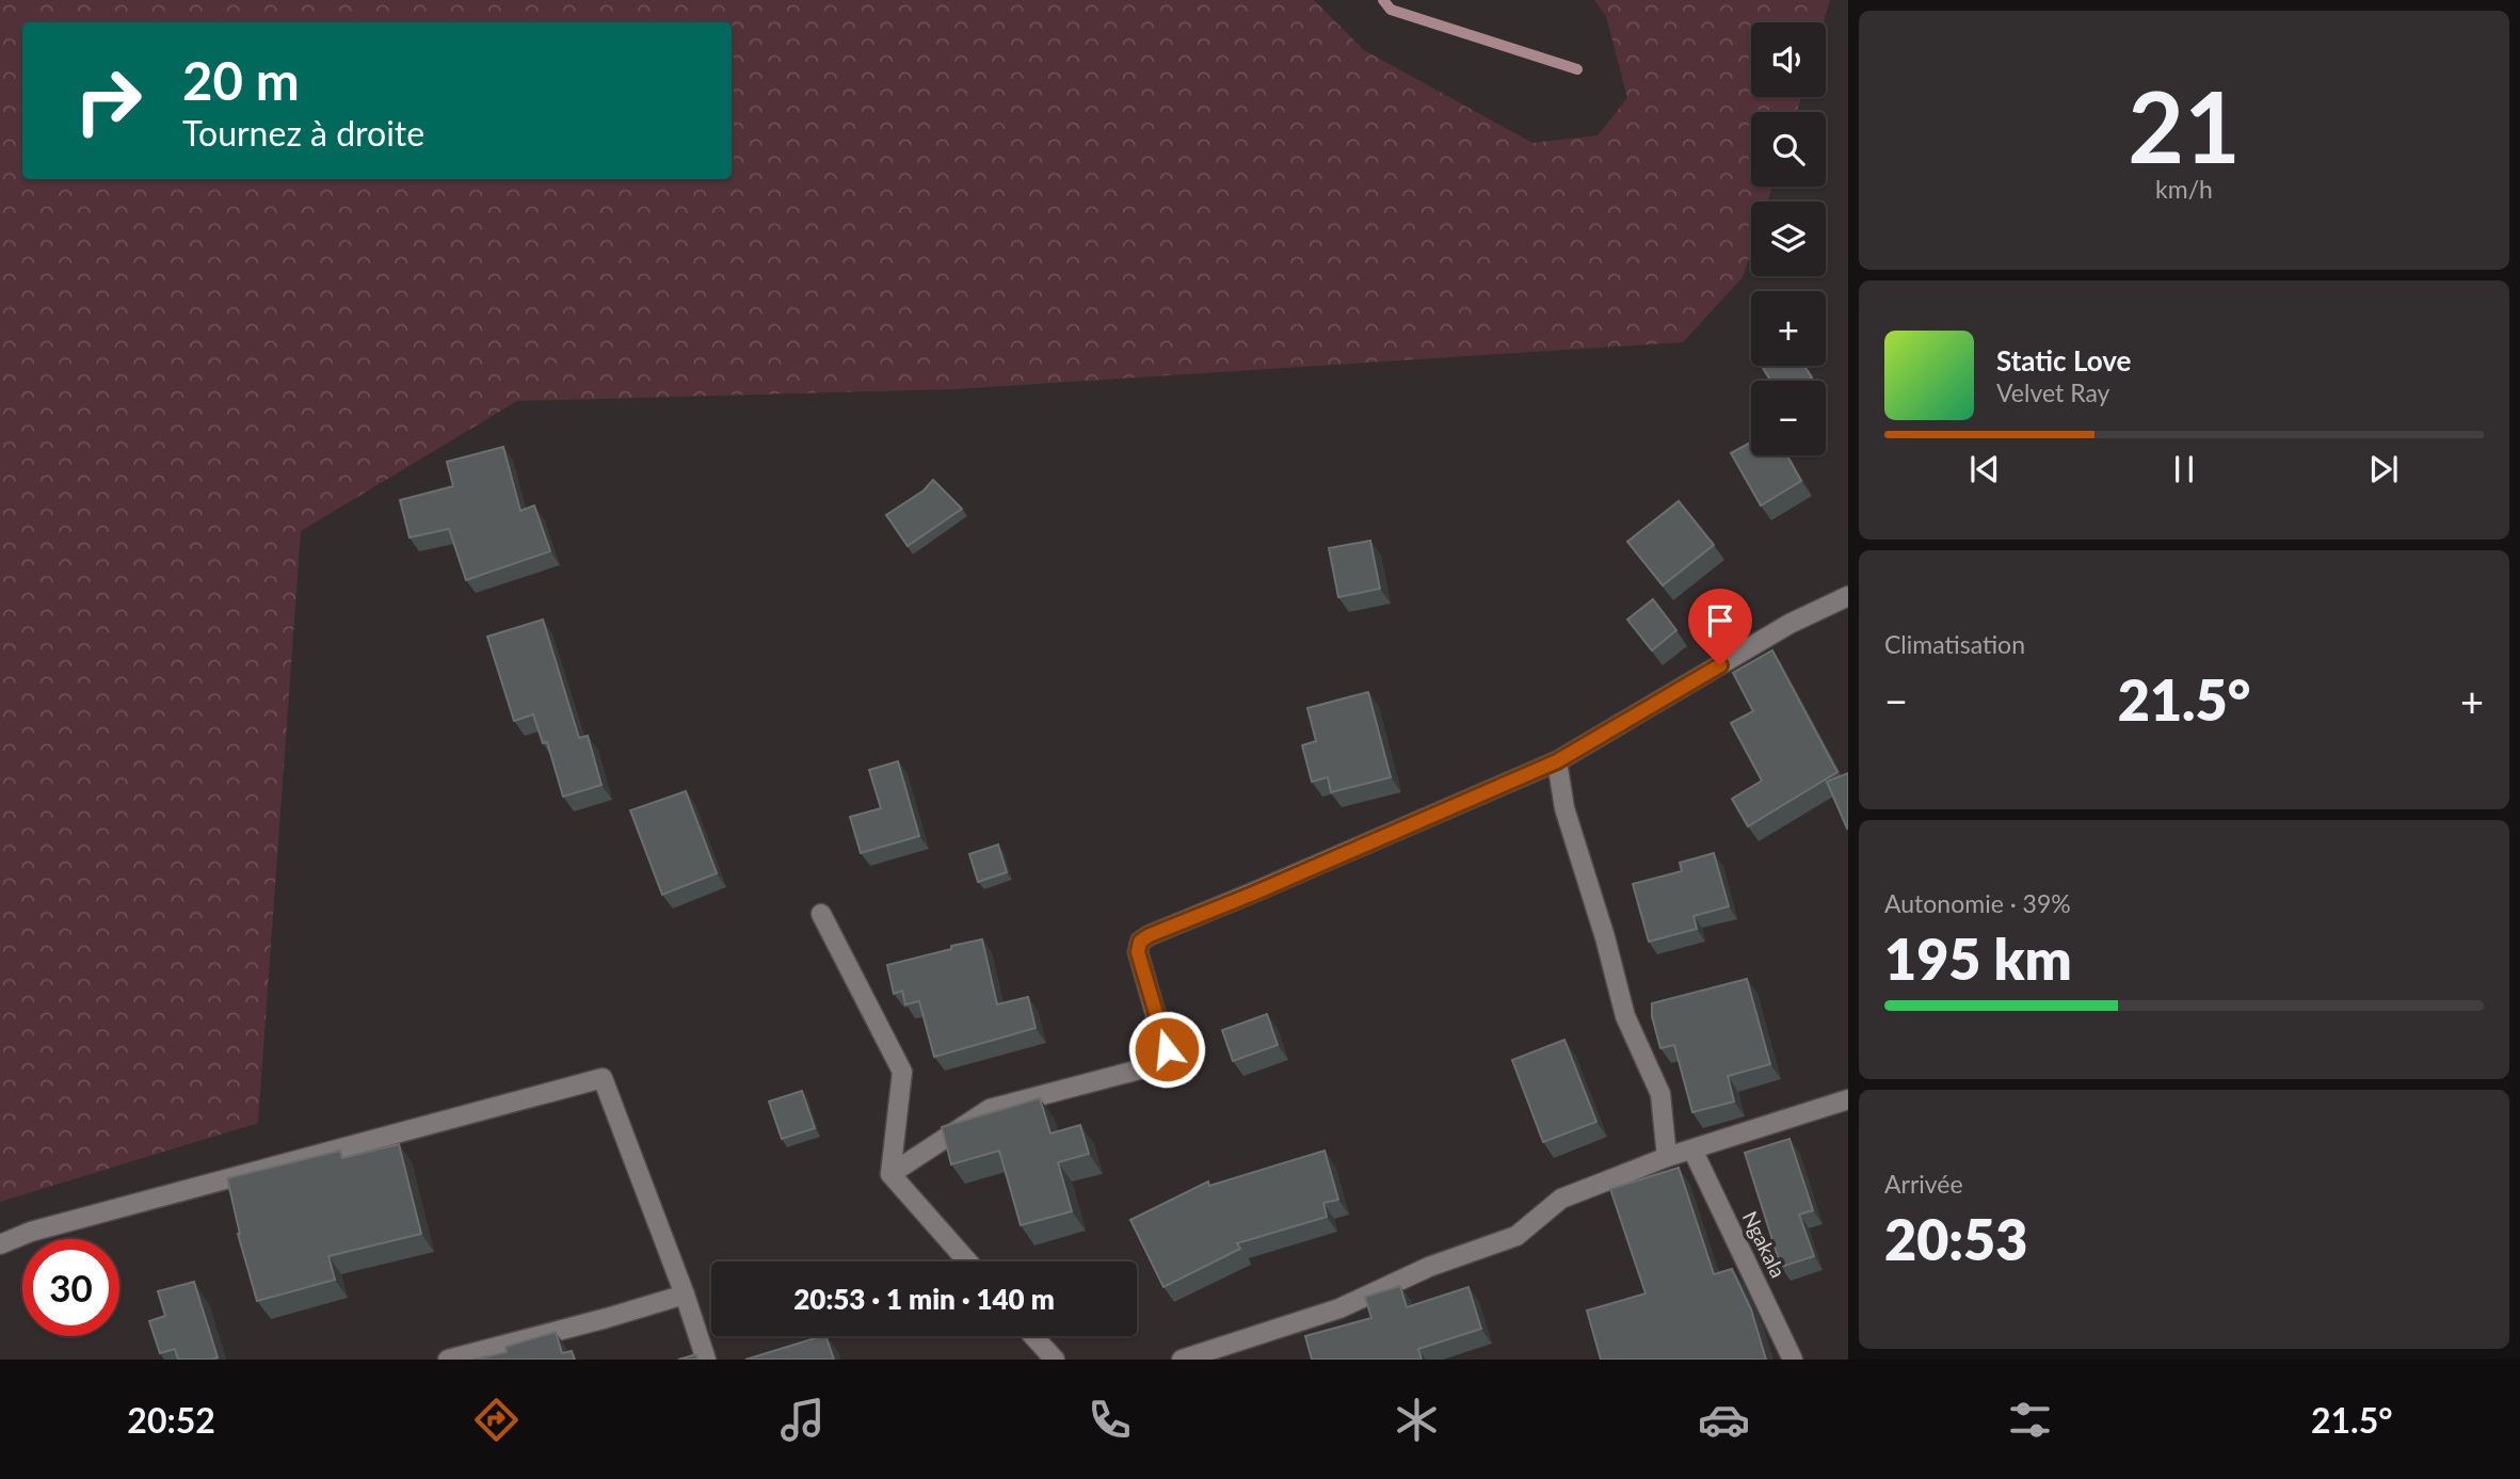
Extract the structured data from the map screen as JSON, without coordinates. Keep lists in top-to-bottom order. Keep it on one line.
{"streets":{"street":["Ngakala"]},"page":{"tile":[["21","km/h"],"Climatisation",["Autonomie · 39%","195 km"],["Arrivée","20:53"]],"map_buttons":["+","−"],"turn":["20 m","Tournez à droite"],"song":["Static Love","Velvet Ray"],"heat":["−","21.5°","+"],"limit":"30","trip":"20:53 · 1 min · 140 m","tabs":["20:52","21.5°"]}}
